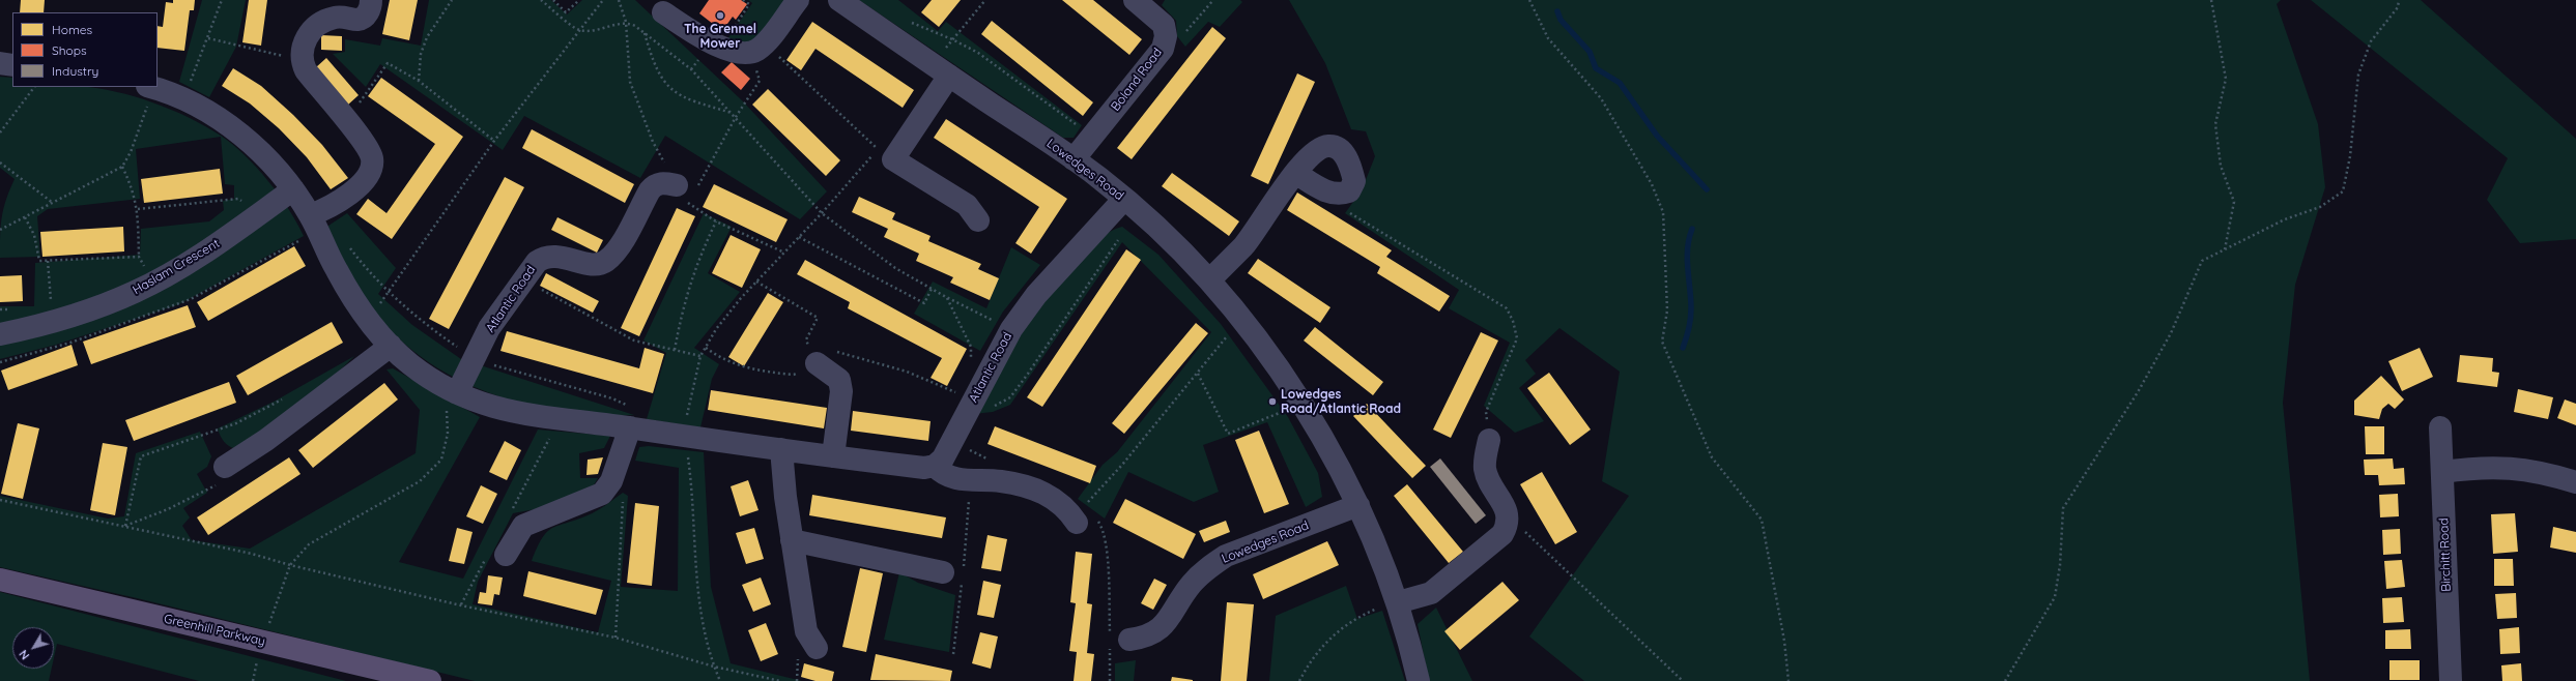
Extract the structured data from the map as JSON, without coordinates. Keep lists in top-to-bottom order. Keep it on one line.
{"streets":{"main road":["Greenhill Parkway"],"street":["Boland Road","Lowedges Road","Haslam Crescent","Atlantic Road","Birchitt Road"]},"crossings":[["Boland Road","Lowedges Road"],["Lowedges Road","Atlantic Road"]],"places":["The Grennel Mower","Lowedges Road/Atlantic Road"],"legend":["Homes","Shops","Industry"],"north":"bottom left"}
